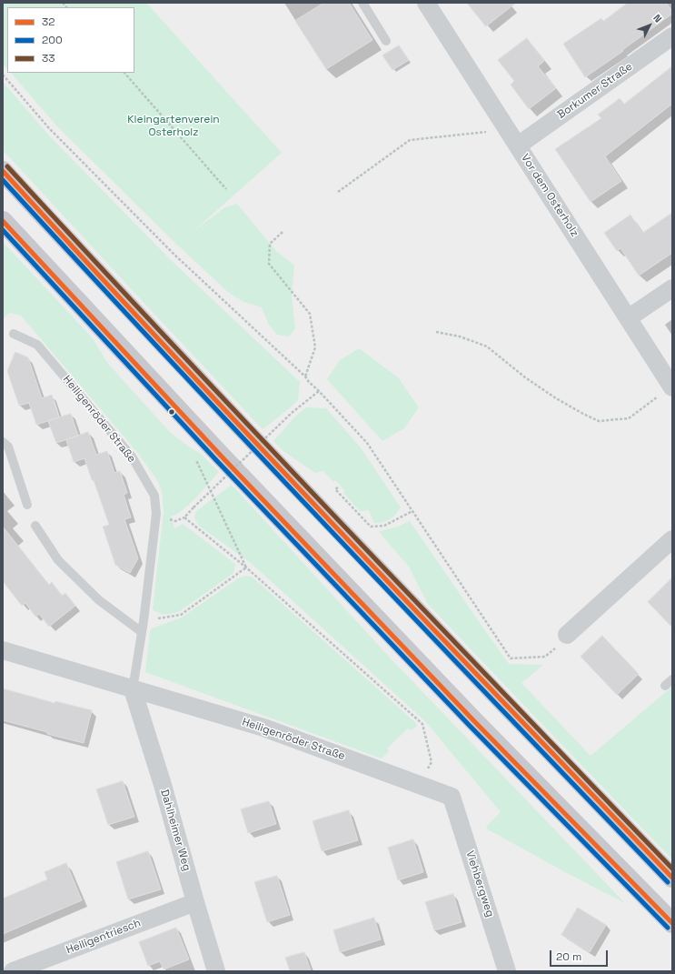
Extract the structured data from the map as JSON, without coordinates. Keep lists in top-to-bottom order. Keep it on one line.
{"streets":{"street":["Borkumer Straße","Vor dem Osterholz","Heiligenröder Straße","Dahlheimer Weg","Viehbergweg","Heiligentriesch"]},"crossings":[["Borkumer Straße","Vor dem Osterholz"],["Heiligenröder Straße","Dahlheimer Weg"],["Heiligenröder Straße","Viehbergweg"],["Dahlheimer Weg","Heiligentriesch"]],"parks":["Kleingartenverein Osterholz"],"lines":["transit line 33","transit line 32","transit line 200"],"legend":["32","200","33"],"scale_bar":"20 m","north":"top right"}
